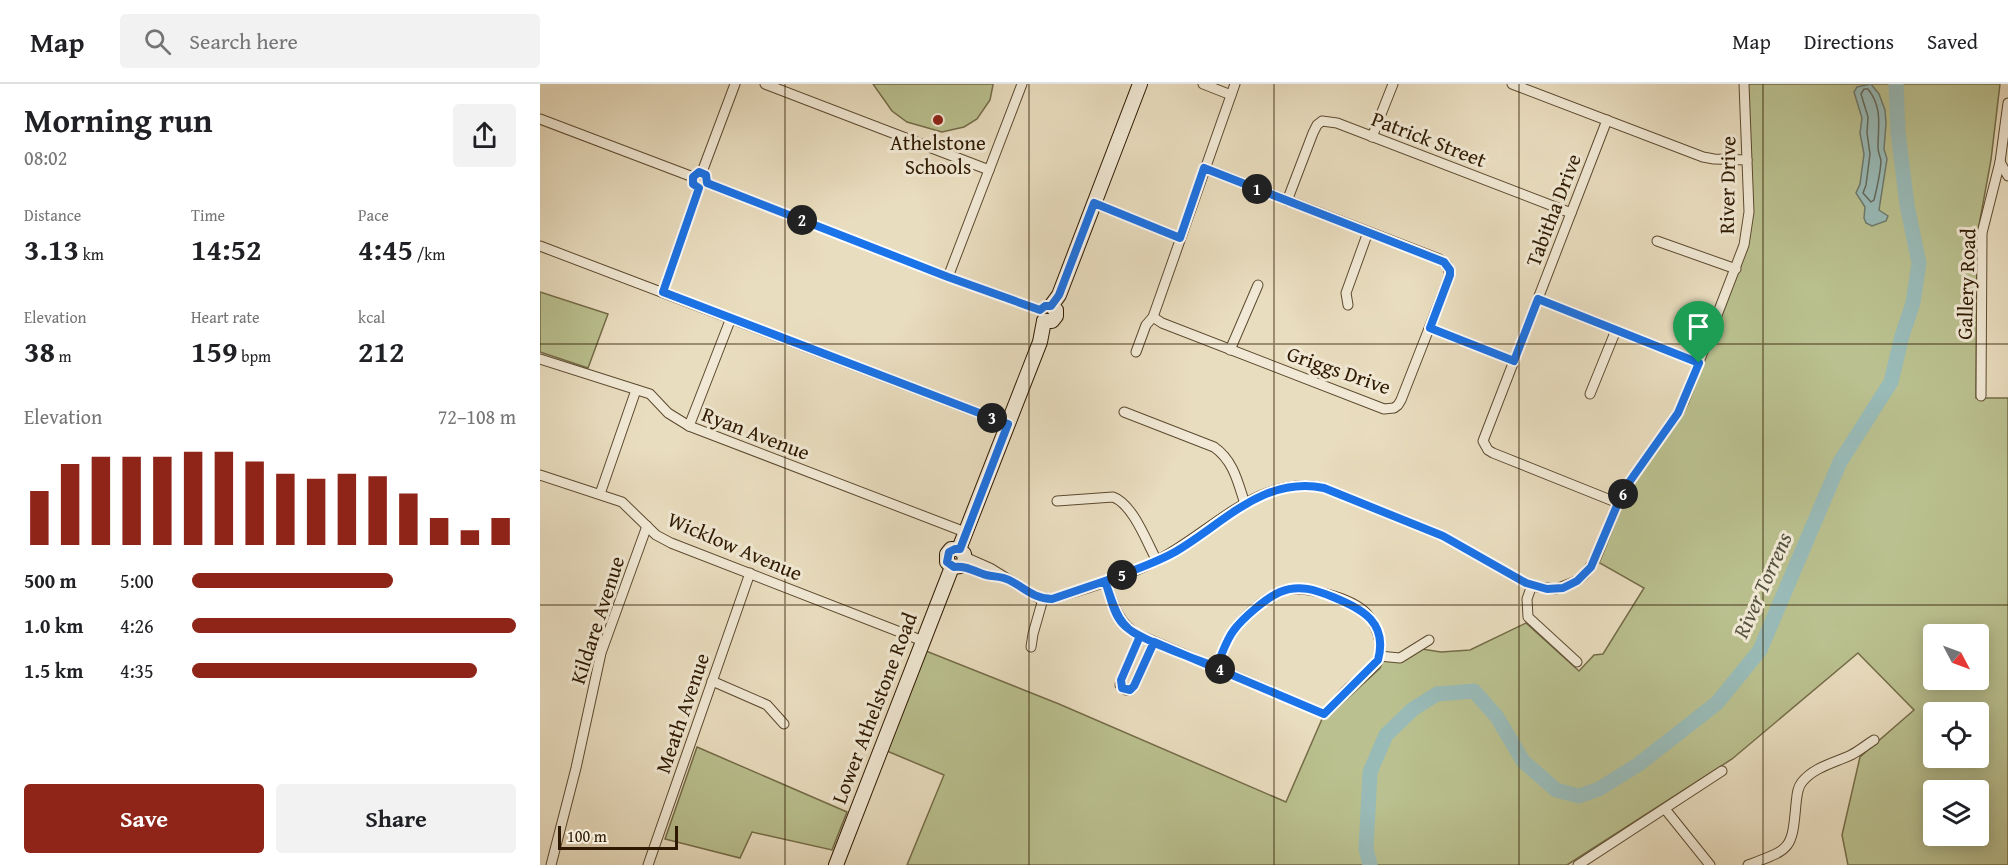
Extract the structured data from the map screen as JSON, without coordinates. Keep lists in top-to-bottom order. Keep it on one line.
{"streets":{"street":["Patrick Street","River Drive","Tabitha Drive","Gallery Road","Griggs Drive","Ryan Avenue","Wicklow Avenue","Kildare Avenue","Lower Athelstone Road","Meath Avenue"]},"crossings":[["Patrick Street","Tabitha Drive"],["Patrick Street","Griggs Drive"],["River Drive","Tabitha Drive"],["Ryan Avenue","Lower Athelstone Road"],["Wicklow Avenue","Kildare Avenue"],["Wicklow Avenue","Lower Athelstone Road"],["Wicklow Avenue","Meath Avenue"]],"water":["River Torrens"],"places":["Athelstone Schools"],"scale_bar":"100 m","north":"bottom right","page":{"header":"Map","search":"Search here","nav":["Map","Directions","Saved"],"heading":["Morning run","08:02"],"pins":["1","2","3","6","5","4"],"stats":[["Distance","3.13 km"],["Time","14:52"],["Pace","4:45 /km"],["Elevation","38 m"],["Heart rate","159 bpm"],["kcal","212"]],"chart":["Elevation","72–108 m"],"list":[{"name":"500 m","note":"5:00"},{"name":"1.0 km","note":"4:26"},{"name":"1.5 km","note":"4:35"}],"buttons":["Save","Share"],"scale":"100 m"}}
